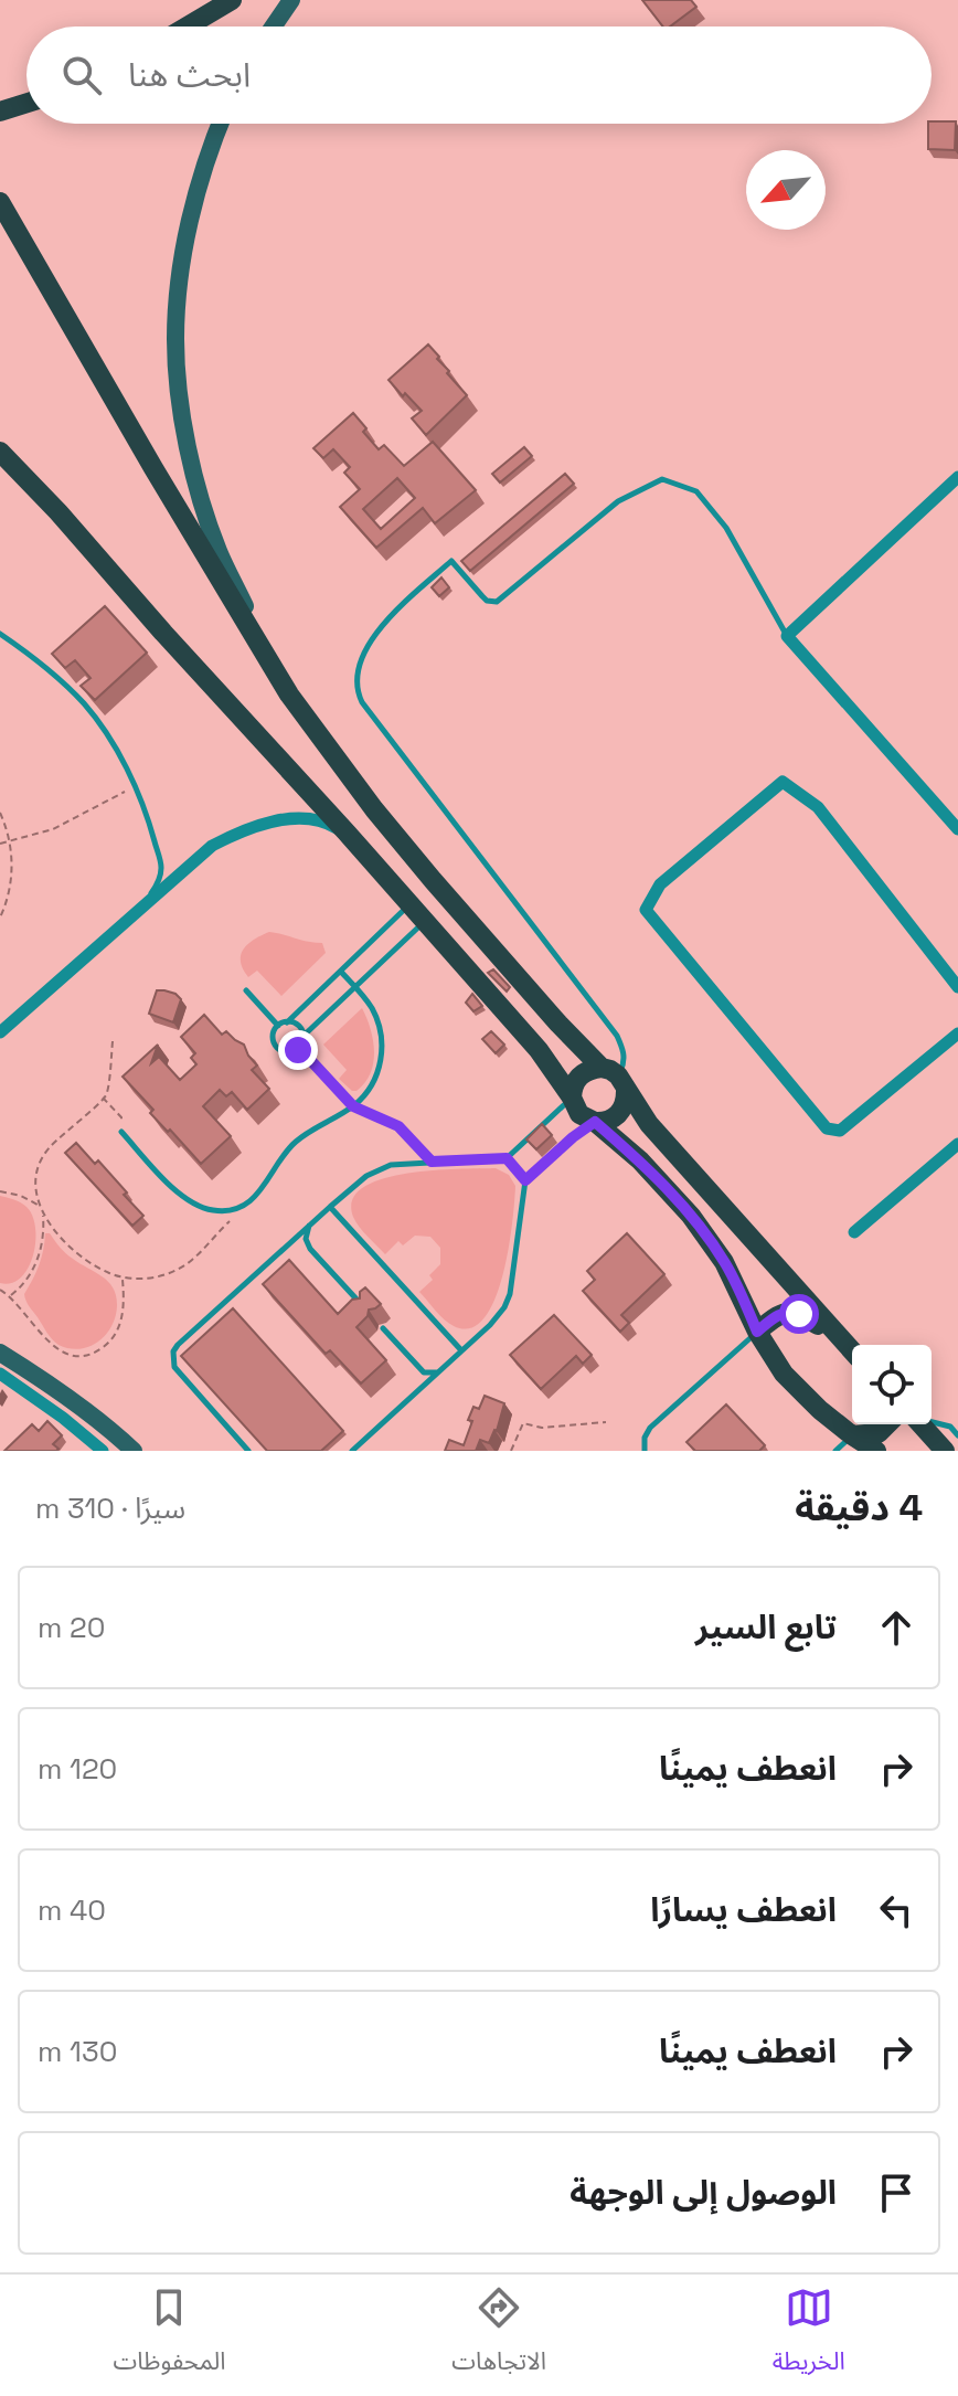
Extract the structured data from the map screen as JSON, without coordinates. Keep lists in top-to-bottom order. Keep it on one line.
{"north":"bottom left","page":{"search":"ابحث هنا","heading":["4 دقيقة","سيرًا · 310 m"],"list":[["تابع السير","20 m"],["انعطف يمينًا","120 m"],["انعطف يسارًا","40 m"],["انعطف يمينًا","130 m"],"الوصول إلى الوجهة"],"nav":["الخريطة","الاتجاهات","المحفوظات"]}}
